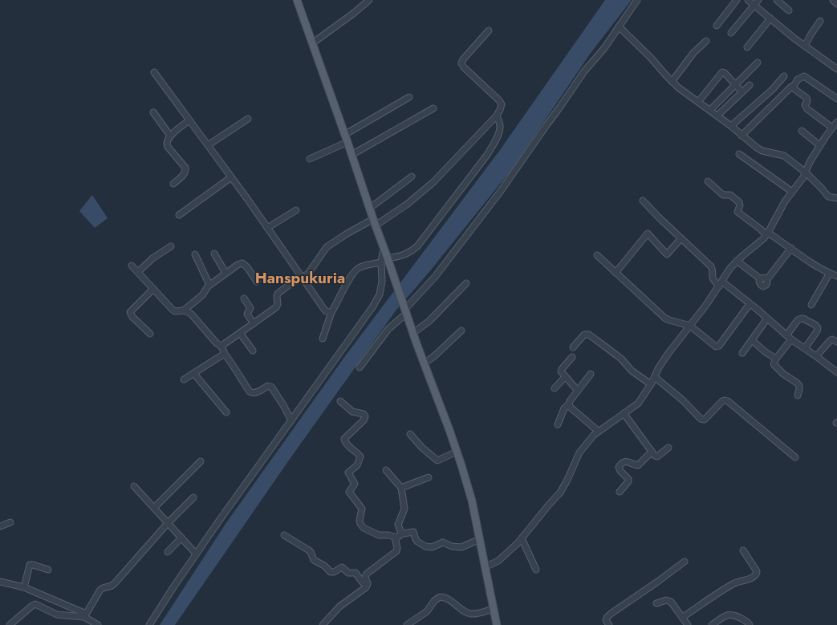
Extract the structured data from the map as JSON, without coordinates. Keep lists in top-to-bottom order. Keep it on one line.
{"districts":["Hanspukuria"]}
